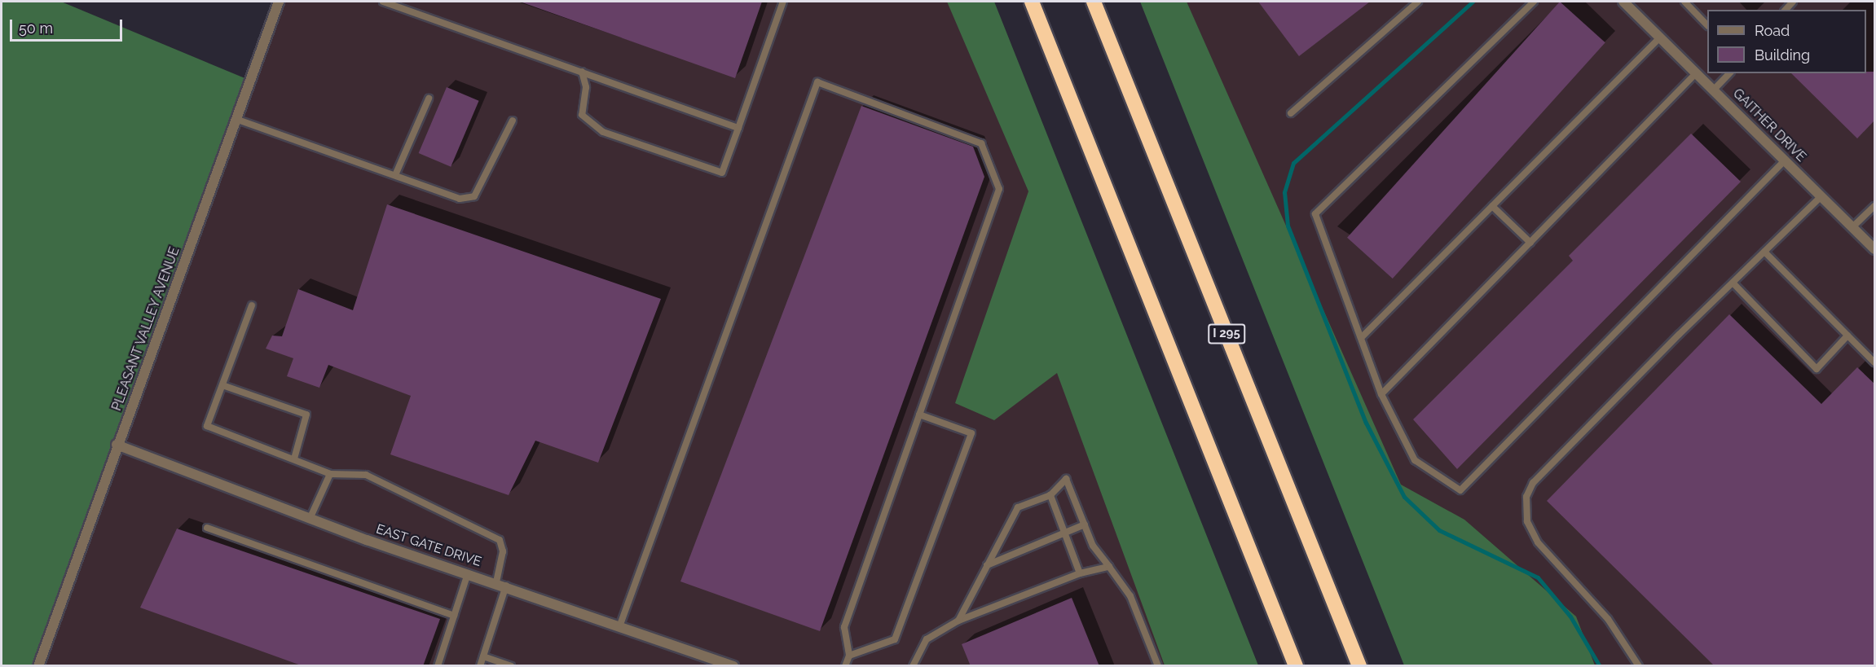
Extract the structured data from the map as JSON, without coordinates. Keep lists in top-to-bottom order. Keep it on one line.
{"streets":{"highway":["I 295"],"street":["GAITHER DRIVE","PLEASANT VALLEY AVENUE","EAST GATE DRIVE"]},"crossings":[["PLEASANT VALLEY AVENUE","EAST GATE DRIVE"]],"legend":["Road","Building"],"scale_bar":"50 m"}
